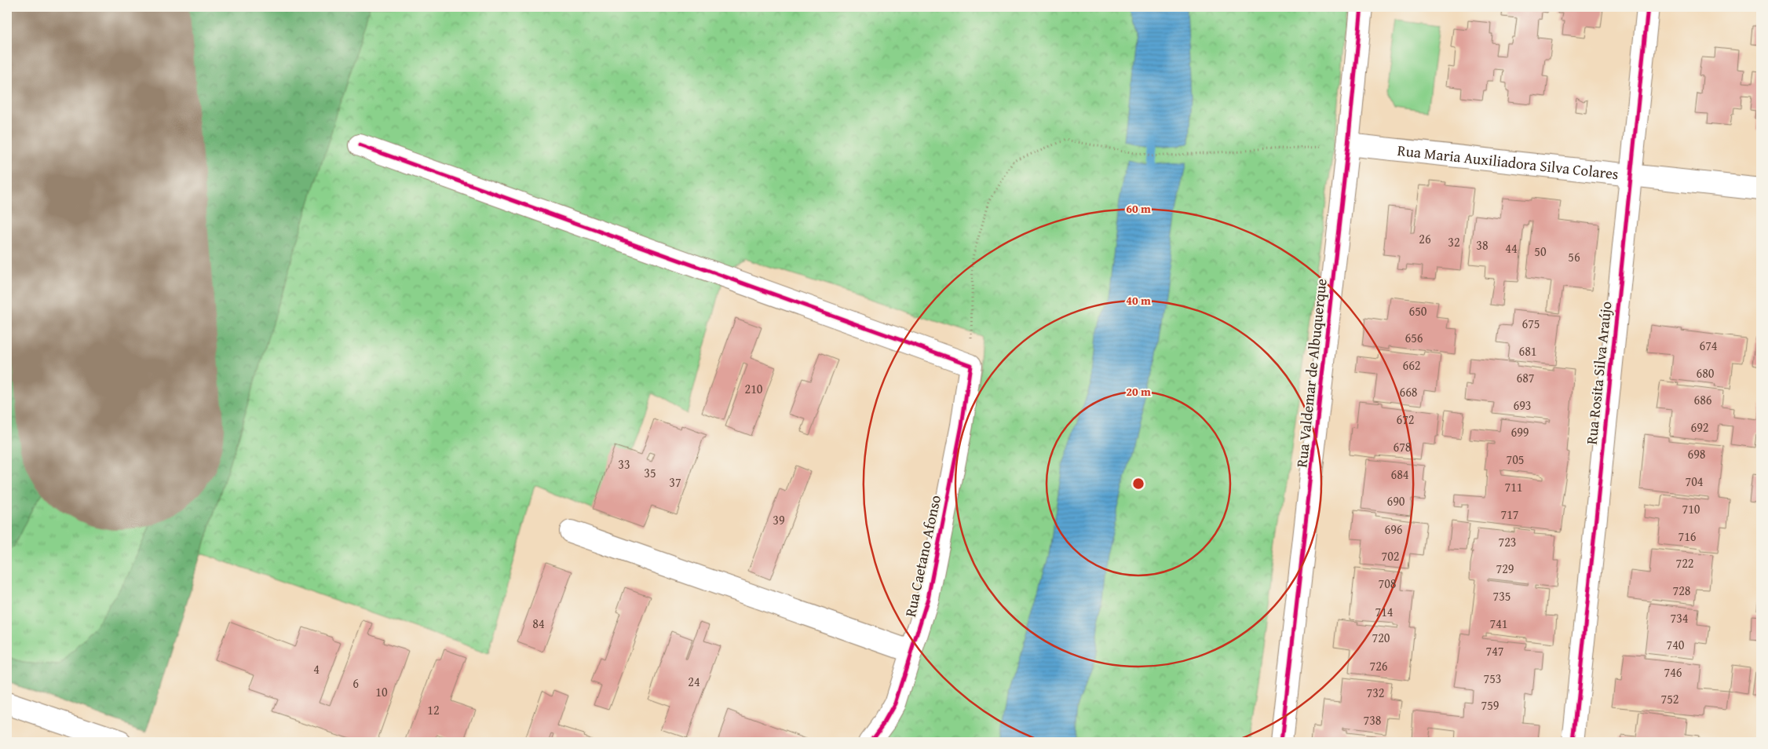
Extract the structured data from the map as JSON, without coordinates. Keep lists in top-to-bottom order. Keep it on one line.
{"streets":{"street":["Rua Maria Auxiliadora Silva Colares","Rua Valdemar de Albuquerque","Rua Rosita Silva Araújo","Rua Caetano Afonso"]},"crossings":[["Rua Maria Auxiliadora Silva Colares","Rua Valdemar de Albuquerque"],["Rua Maria Auxiliadora Silva Colares","Rua Rosita Silva Araújo"]],"house_numbers":["26","32","38","44","50","56","650","675","656","674","681","662","680","687","210","668","686","693","672","692","699","678","698","705","33","35","684","704","37","711","690","710","717","39","696","716","723","702","722","729","708","728","735","714","734","84","741","720","740","747","726","4","746","753","24","6","10","732","752","759","12","738"],"rings":["60 m","40 m","20 m"]}
